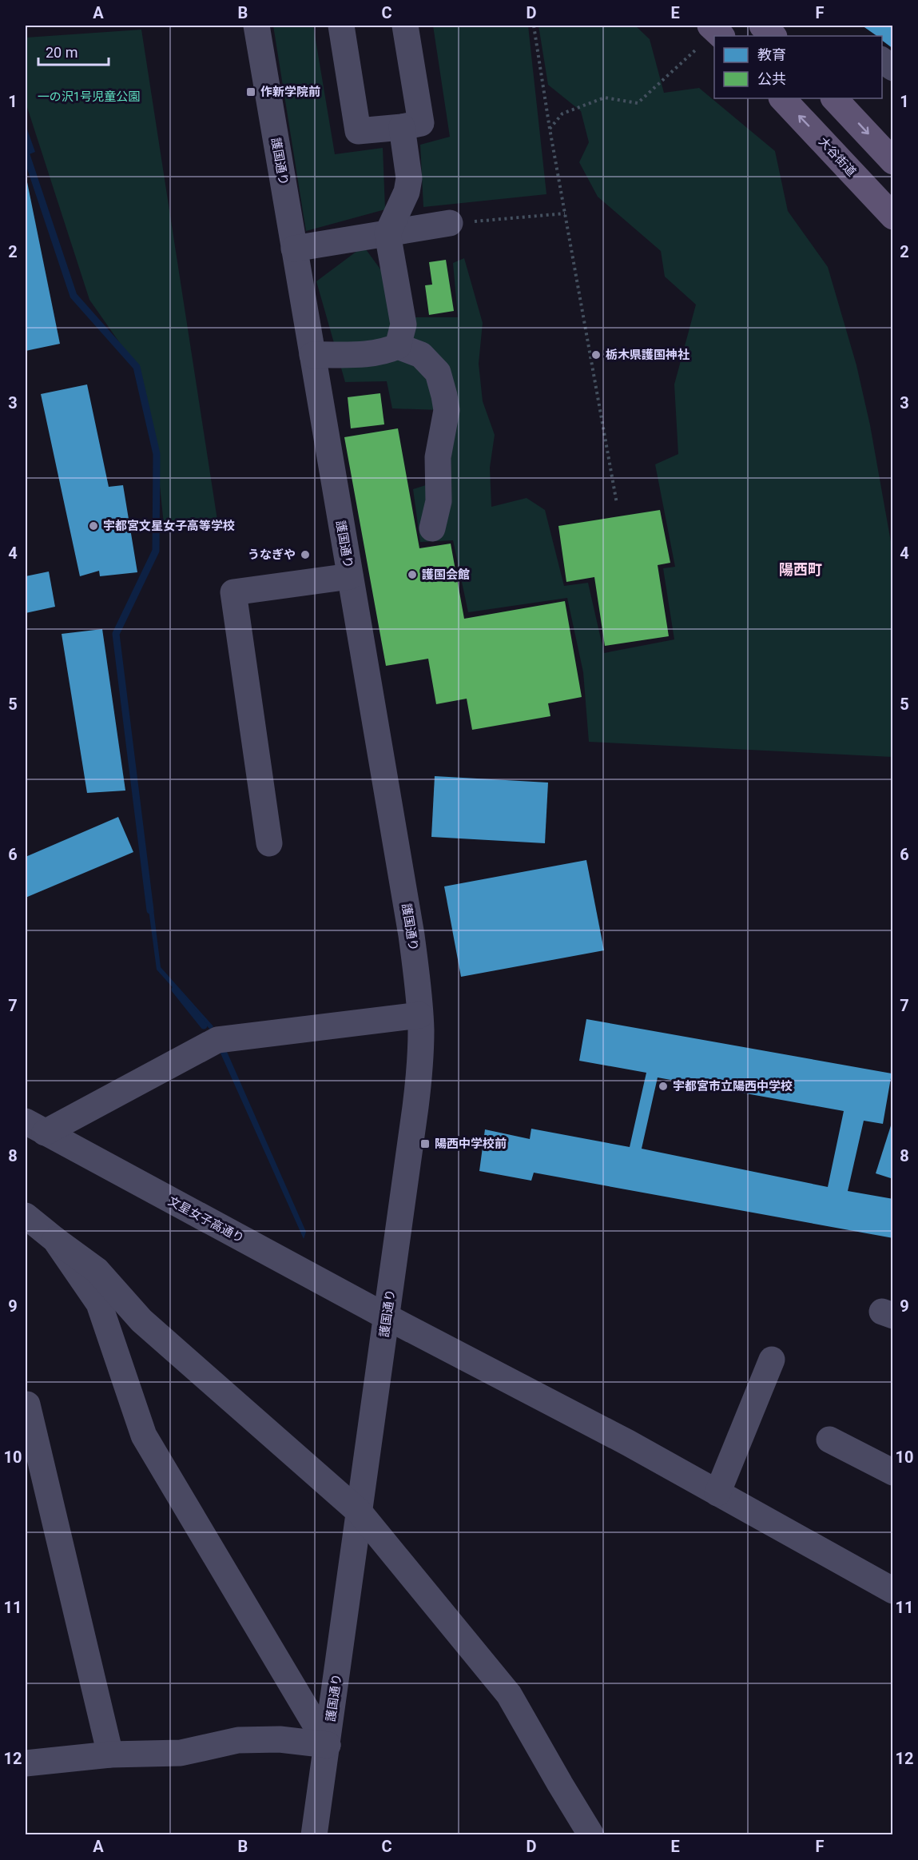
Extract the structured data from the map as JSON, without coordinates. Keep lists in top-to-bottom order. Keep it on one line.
{"streets":{"main road":["大谷街道"],"street":["護国通り","文星女子高通り"]},"crossings":[["護国通り","文星女子高通り"]],"districts":["陽西町"],"parks":["一の沢1号児童公園"],"places":{"transit":["作新学院前","陽西中学校前"],"other":["栃木県護国神社","宇都宮文星女子高等学校","うなぎや","護国会館","宇都宮市立陽西中学校"]},"legend":["教育","公共"],"scale_bar":"20 m","grid":{"columns":["A","B","C","D","E","F"],"rows":["1","2","3","4","5","6","7","8","9","10","11","12"]}}
